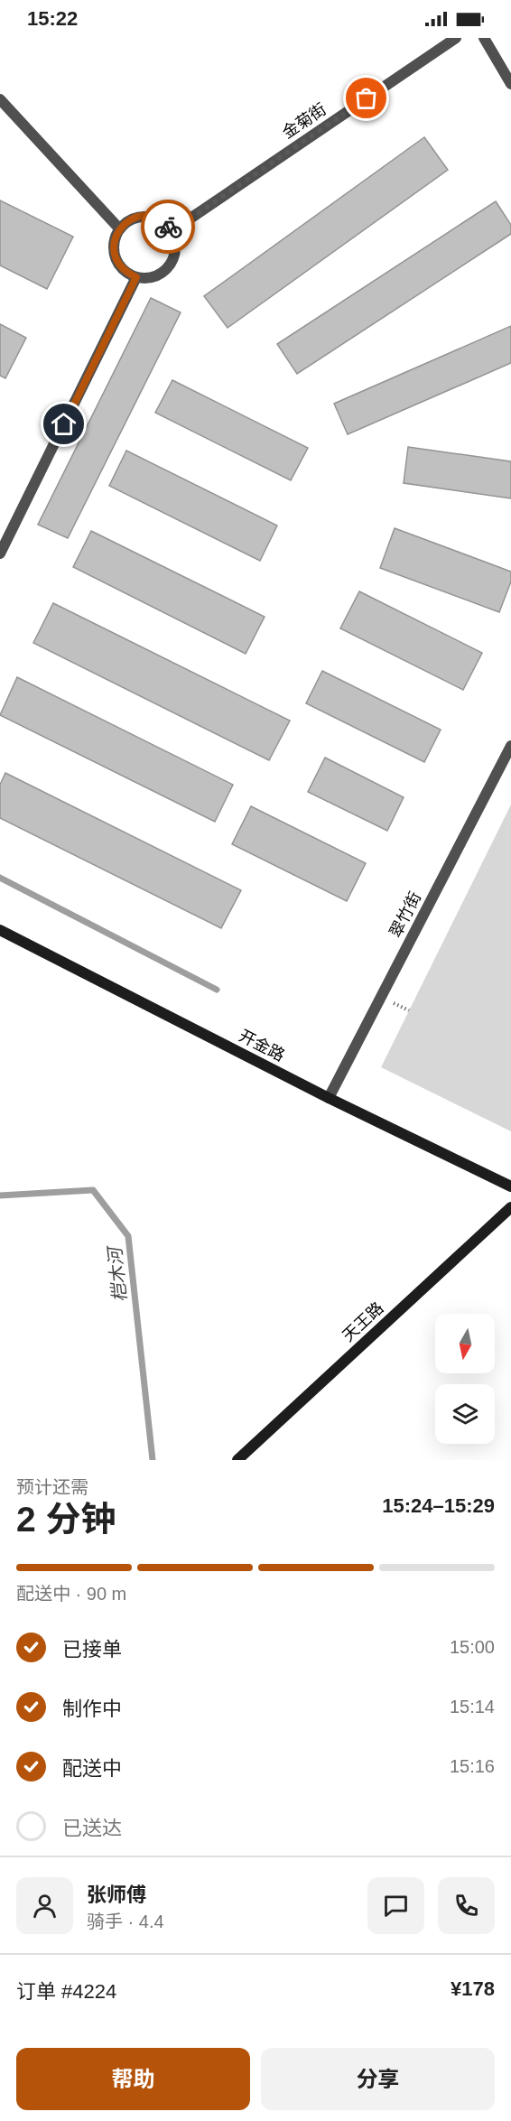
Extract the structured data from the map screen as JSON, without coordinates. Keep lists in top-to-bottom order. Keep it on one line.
{"streets":{"street":["金菊街","翠竹街","开金路","天王路"]},"crossings":[["翠竹街","开金路"]],"water":["桤木河"],"north":"bottom","page":{"status":"15:22","heading":["2 分钟","预计还需","15:24–15:29"],"panel":["张师傅","骑手 · 4.4","订单 #4224","¥178"],"bar":"配送中 · 90 m","list":[["已接单","15:00"],["制作中","15:14"],["配送中","15:16"],"已送达"],"buttons":["帮助","分享"]}}
